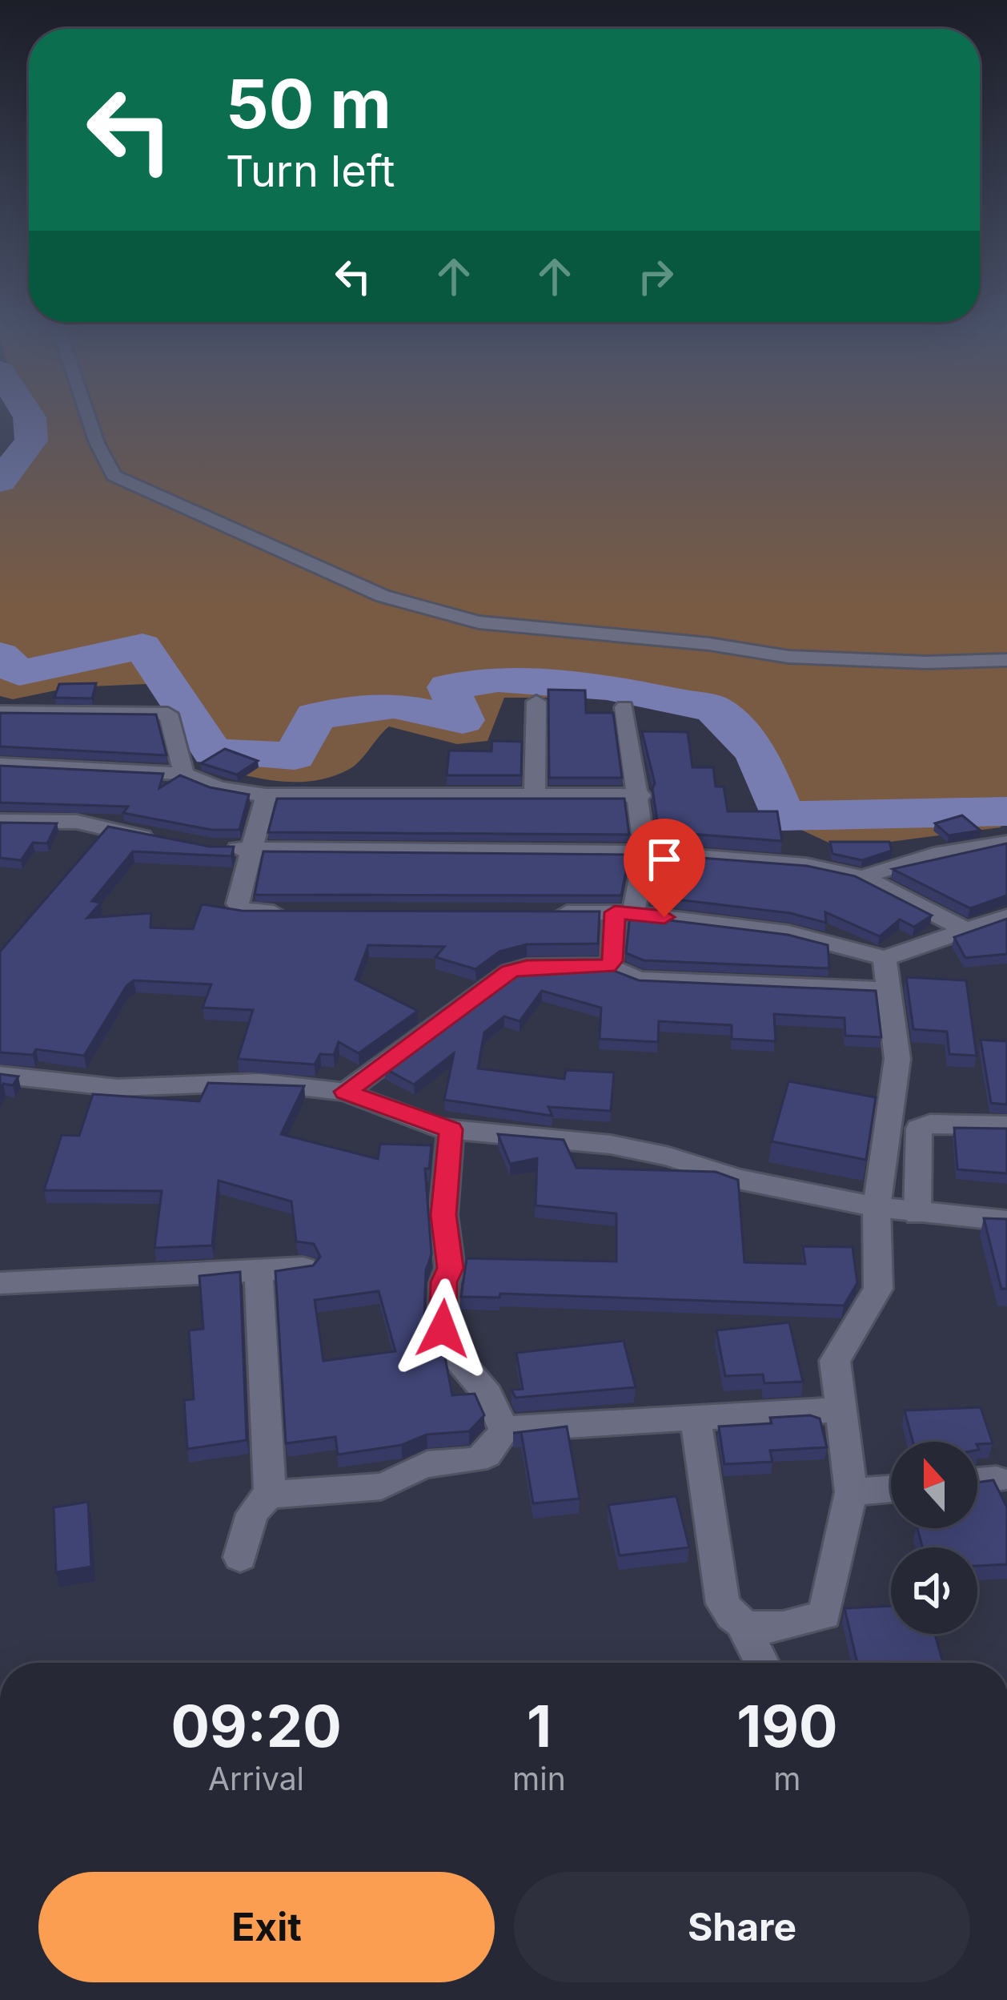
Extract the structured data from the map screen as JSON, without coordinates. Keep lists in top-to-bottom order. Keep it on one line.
{"north":"top","page":{"turn":["50 m","Turn left"],"eta":["09:20","Arrival","1","min","190","m"],"buttons":["Exit","Share"]}}
